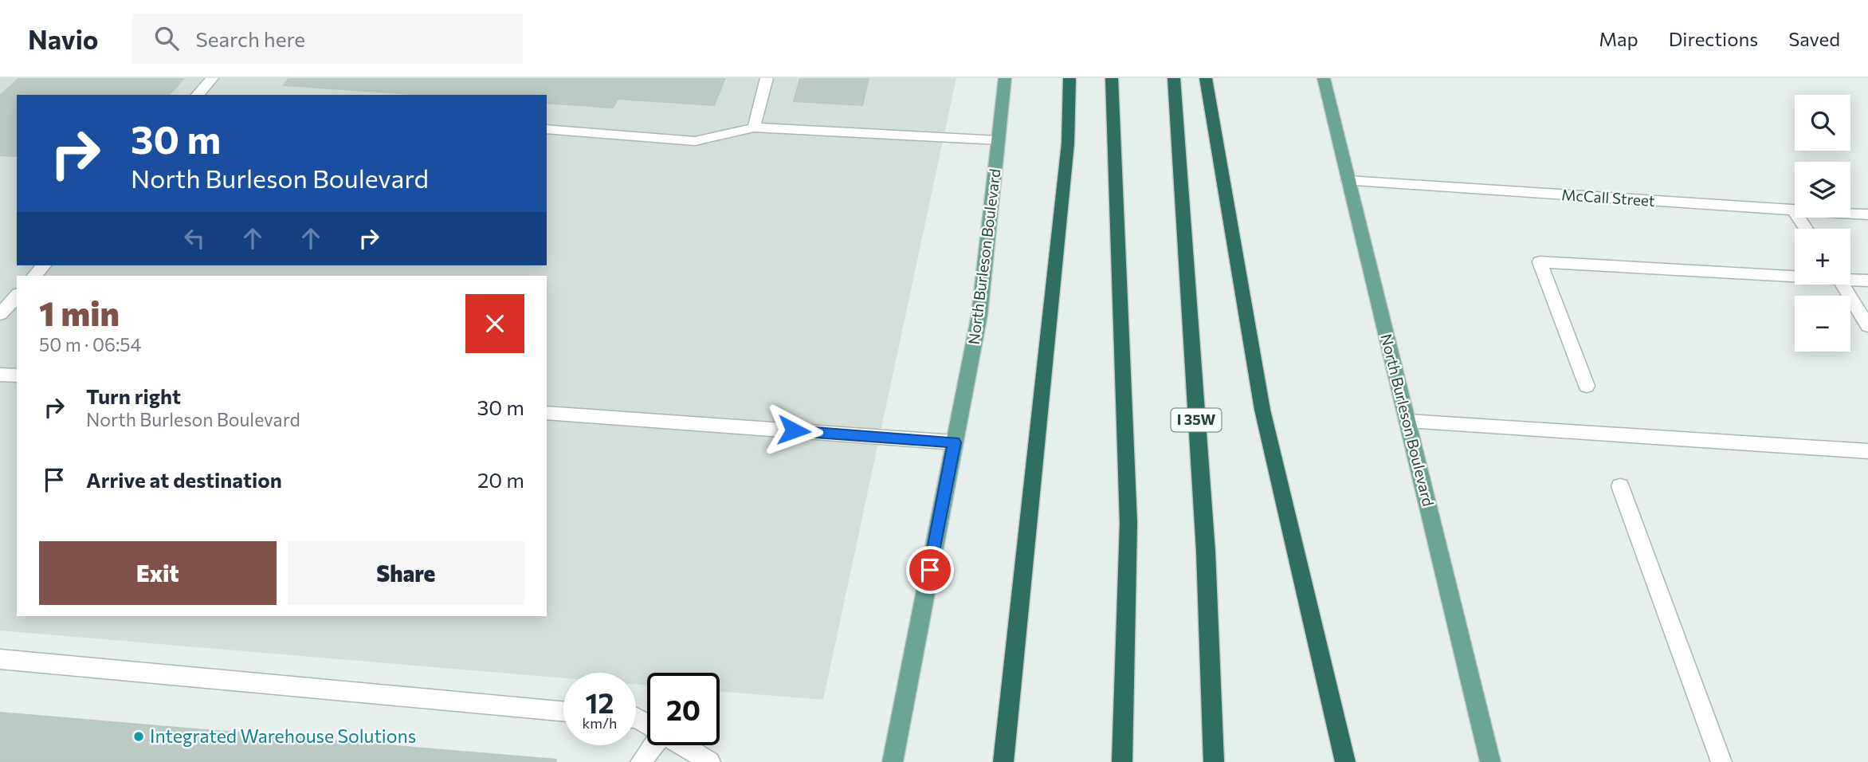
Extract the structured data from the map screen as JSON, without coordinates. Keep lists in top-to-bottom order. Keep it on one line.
{"streets":{"highway":["I 35W"],"main road":["North Burleson Boulevard"],"street":["McCall Street"]},"crossings":[["McCall Street","North Burleson Boulevard"]],"places":["Integrated Warehouse Solutions"],"page":{"header":"Navio","search":"Search here","nav":["Map","Directions","Saved"],"map_buttons":["+","−"],"turn":["30 m","North Burleson Boulevard"],"heading":["1 min","50 m · 06:54"],"list":[{"name":"Turn right","note":"North Burleson Boulevard","value":"30 m"},{"name":"Arrive at destination","value":"20 m"}],"buttons":["Exit","Share"],"speed":"12 km/h","limit":"20"}}
